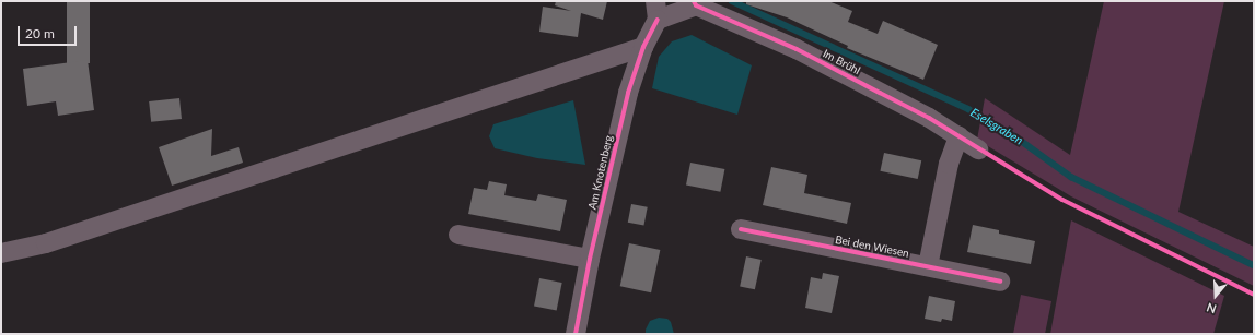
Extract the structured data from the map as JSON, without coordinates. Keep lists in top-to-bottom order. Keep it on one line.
{"streets":{"street":["Im Brühl","Am Knotenberg","Bei den Wiesen"]},"crossings":[["Im Brühl","Am Knotenberg"]],"water":["Eselsgraben"],"scale_bar":"20 m","north":"bottom"}
